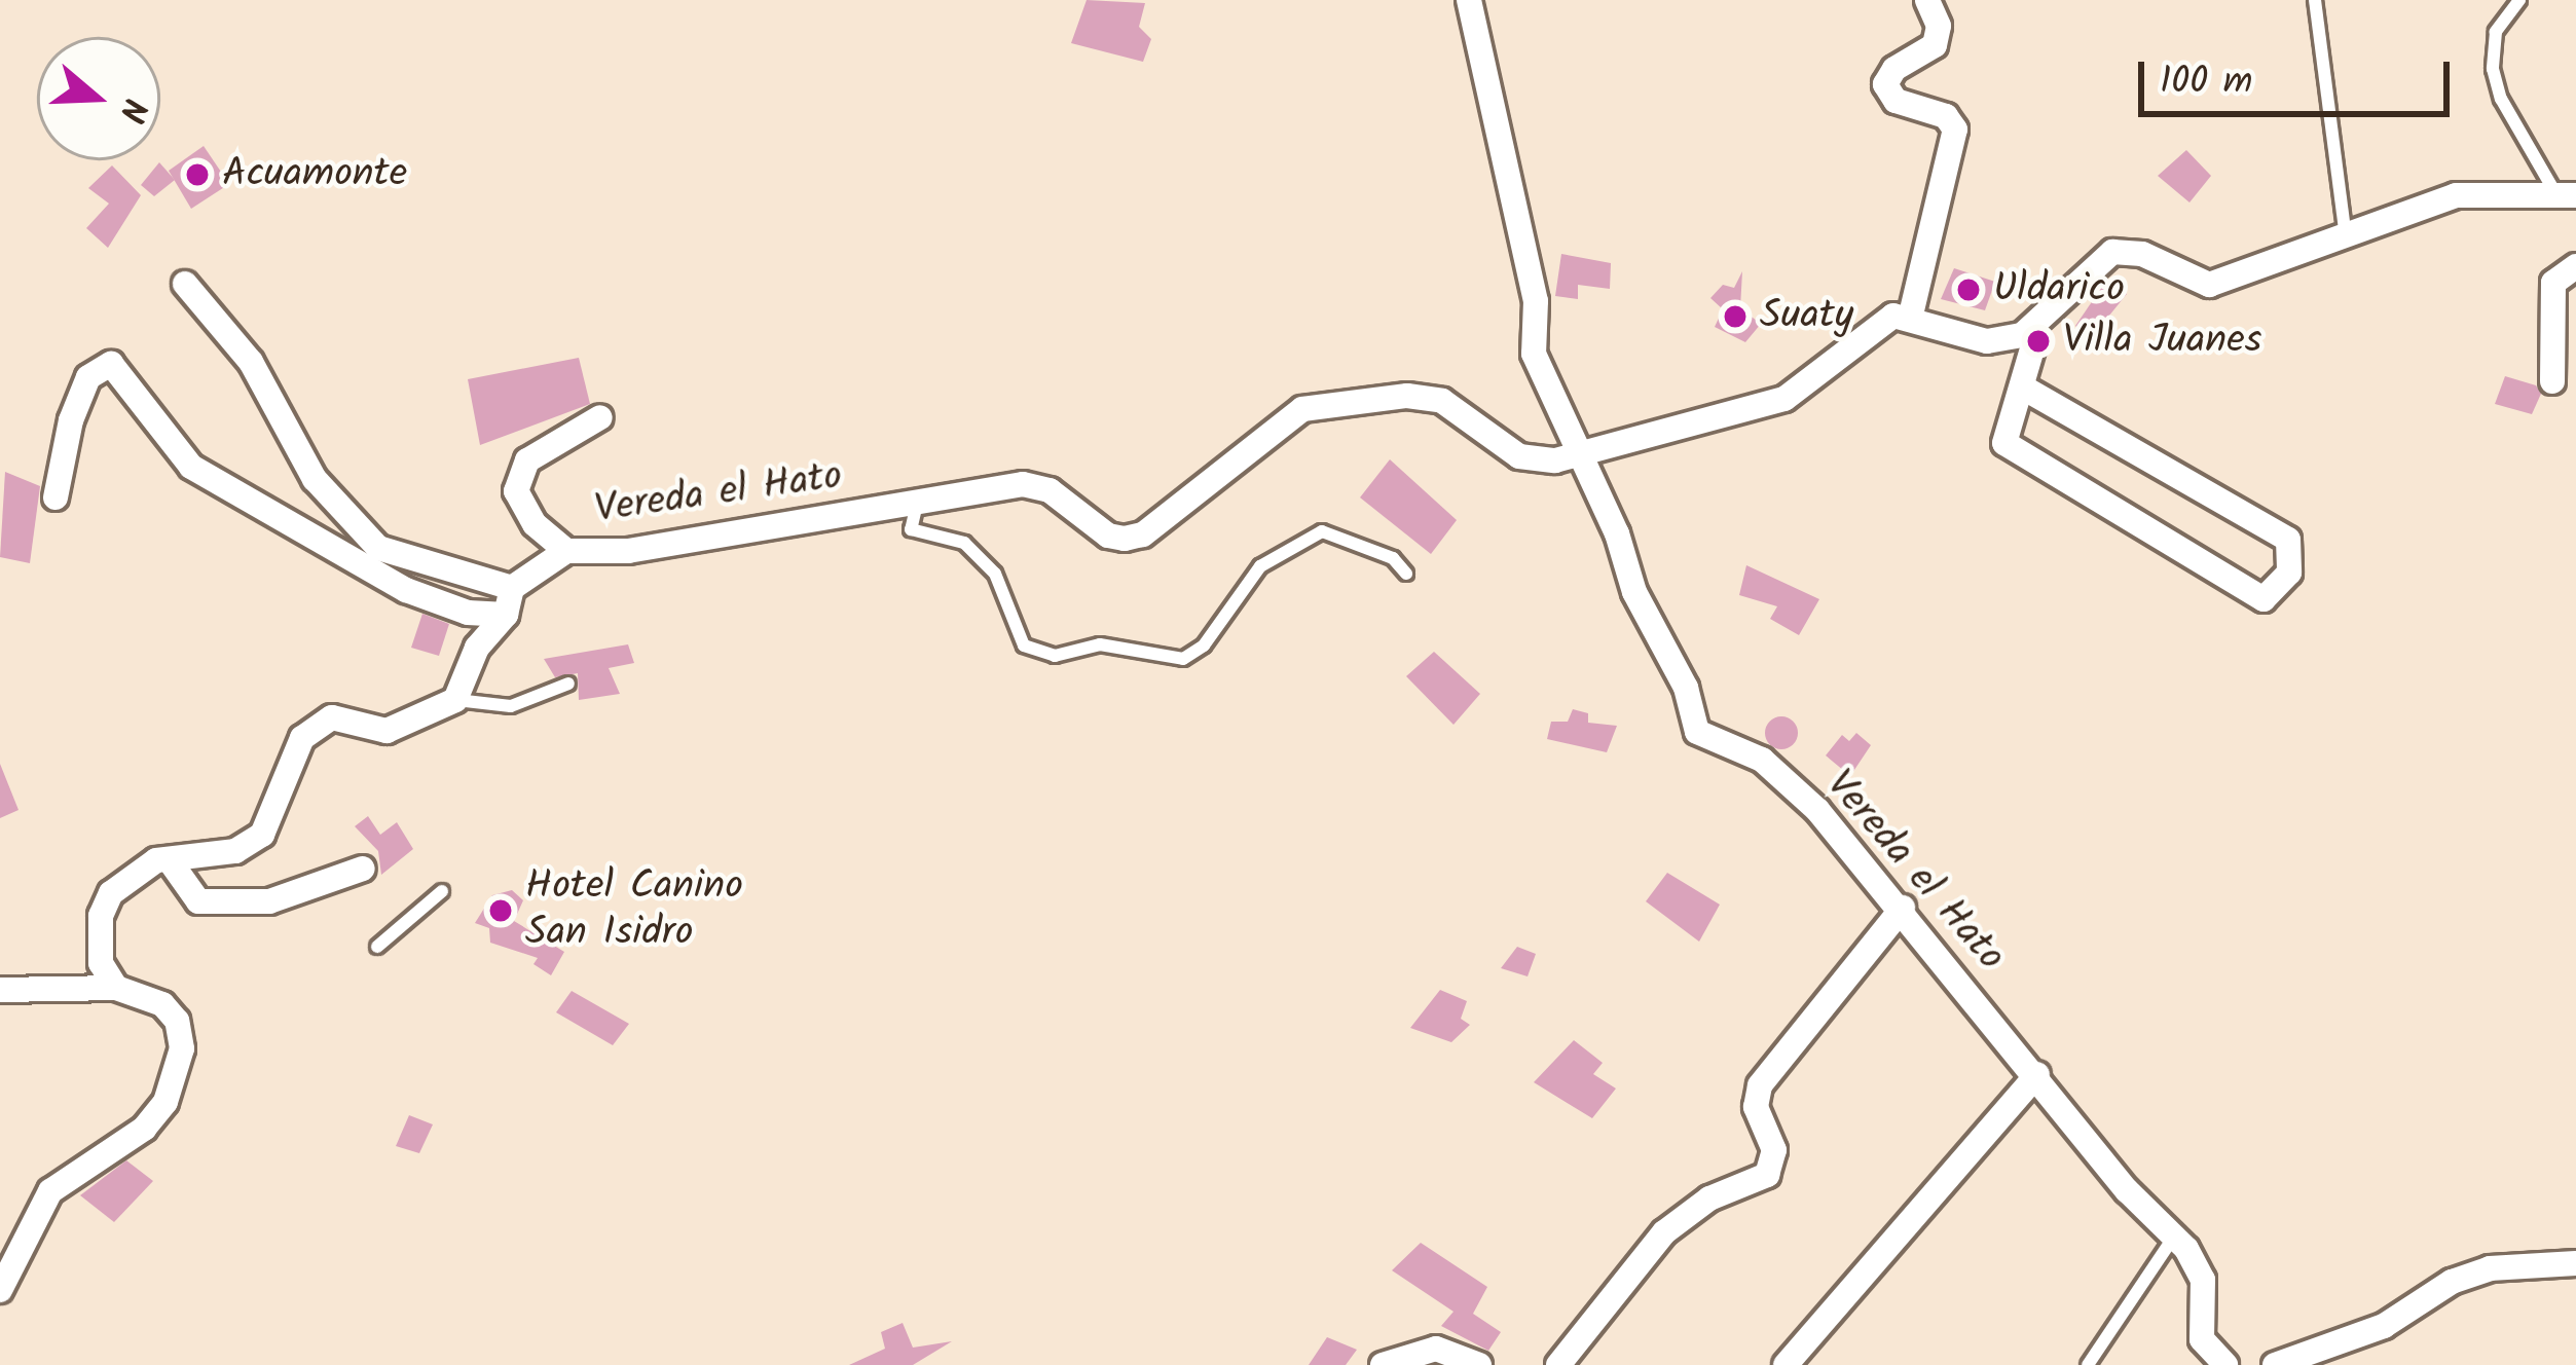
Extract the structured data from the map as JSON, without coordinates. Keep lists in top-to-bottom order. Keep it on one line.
{"streets":{"street":["Vereda el Hato"]},"places":["Acuamonte","Uldarico","Suaty","Villa Juanes","Hotel Canino San Isidro"],"scale_bar":"100 m","north":"right"}
